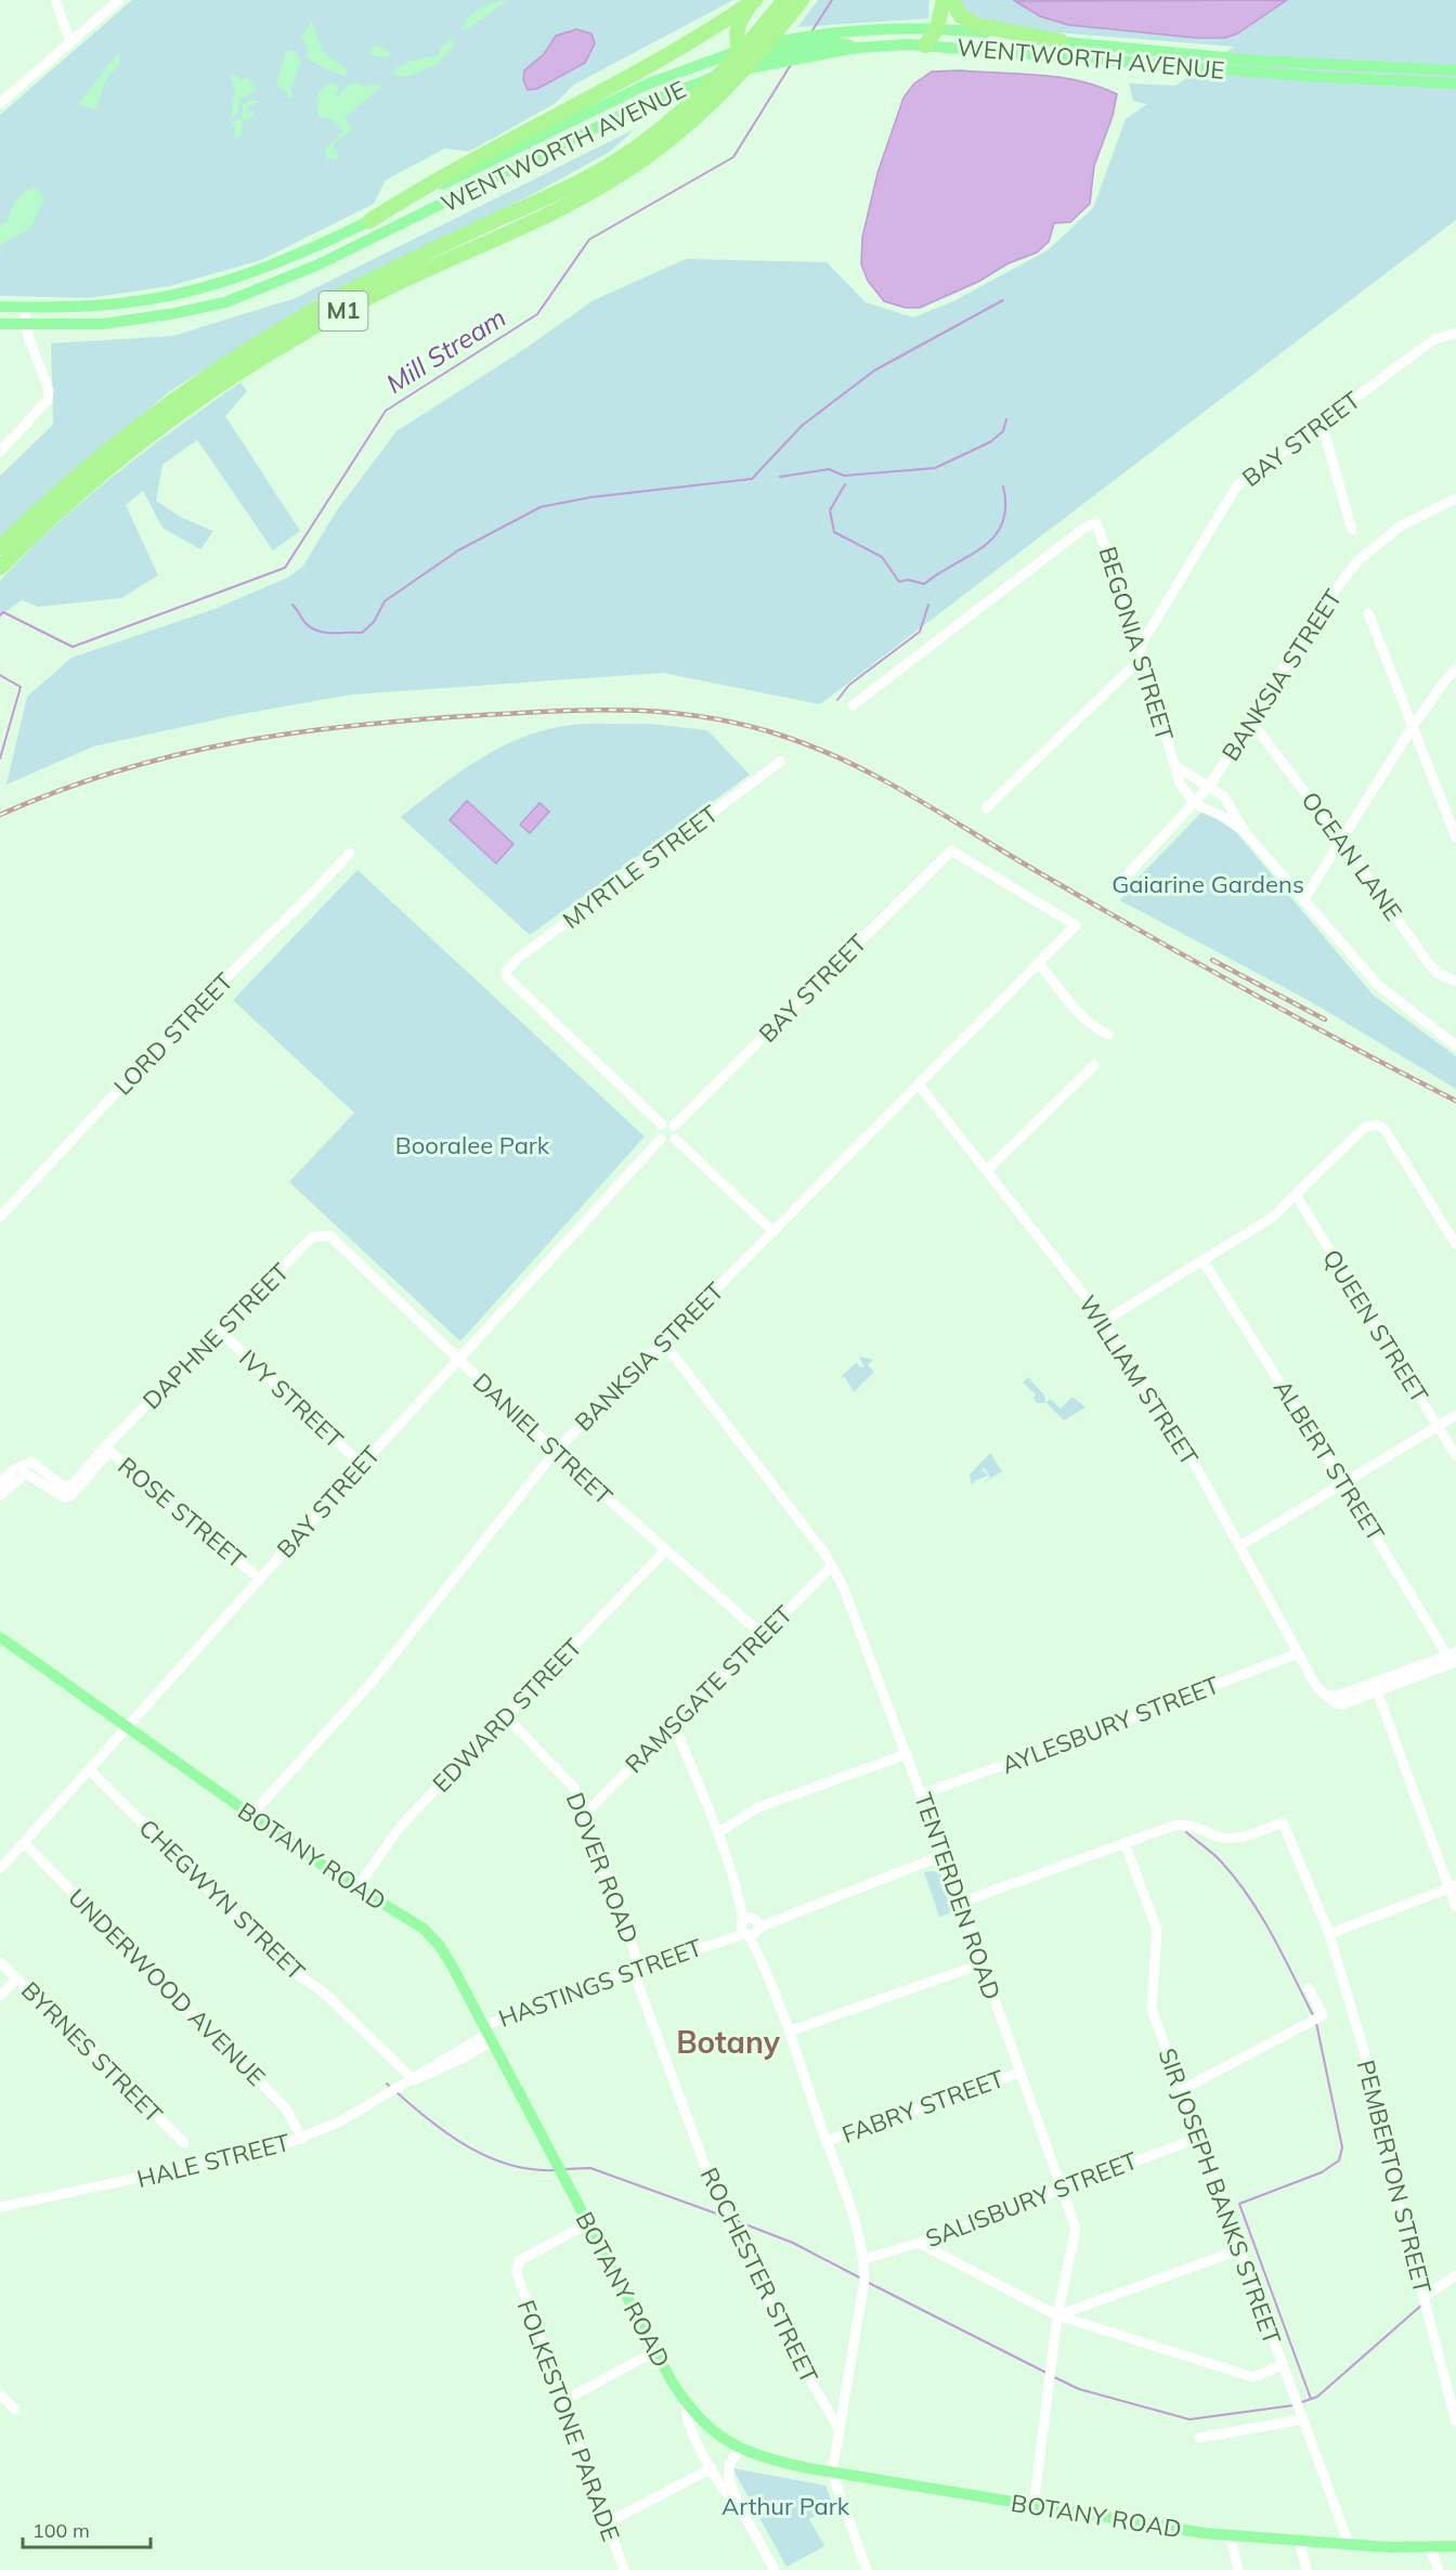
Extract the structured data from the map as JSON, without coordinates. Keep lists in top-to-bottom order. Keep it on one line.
{"streets":{"highway":["M1"],"main road":["WENTWORTH AVENUE","BOTANY ROAD"],"street":["BAY STREET","BEGONIA STREET","BANKSIA STREET","OCEAN LANE","MYRTLE STREET","LORD STREET","QUEEN STREET","DAPHNE STREET","WILLIAM STREET","IVY STREET","DANIEL STREET","ALBERT STREET","ROSE STREET","RAMSGATE STREET","EDWARD STREET","AYLESBURY STREET","DOVER ROAD","TENTERDEN ROAD","CHEGWYN STREET","HASTINGS STREET","UNDERWOOD AVENUE","BYRNES STREET","FABRY STREET","HALE STREET","PEMBERTON STREET","SIR JOSEPH BANKS STREET","SALISBURY STREET","ROCHESTER STREET","FOLKESTONE PARADE"]},"crossings":[["BAY STREET","BEGONIA STREET"],["BAY STREET","BANKSIA STREET"],["BAY STREET","MYRTLE STREET"],["BAY STREET","IVY STREET"],["BAY STREET","DANIEL STREET"],["BAY STREET","ROSE STREET"],["BAY STREET","BOTANY ROAD"],["BAY STREET","CHEGWYN STREET"],["BAY STREET","UNDERWOOD AVENUE"],["BEGONIA STREET","BANKSIA STREET"],["BANKSIA STREET","OCEAN LANE"],["BANKSIA STREET","WILLIAM STREET"],["BANKSIA STREET","DANIEL STREET"],["BANKSIA STREET","BOTANY ROAD"],["BANKSIA STREET","TENTERDEN ROAD"],["DAPHNE STREET","IVY STREET"],["DAPHNE STREET","DANIEL STREET"],["DAPHNE STREET","ROSE STREET"],["WILLIAM STREET","AYLESBURY STREET"],["DANIEL STREET","RAMSGATE STREET"],["DANIEL STREET","EDWARD STREET"],["RAMSGATE STREET","DOVER ROAD"],["RAMSGATE STREET","TENTERDEN ROAD"],["EDWARD STREET","BOTANY ROAD"],["EDWARD STREET","DOVER ROAD"],["AYLESBURY STREET","TENTERDEN ROAD"],["BOTANY ROAD","TENTERDEN ROAD"],["BOTANY ROAD","HASTINGS STREET"],["BOTANY ROAD","HALE STREET"],["BOTANY ROAD","SIR JOSEPH BANKS STREET"],["BOTANY ROAD","FOLKESTONE PARADE"],["DOVER ROAD","HASTINGS STREET"],["DOVER ROAD","ROCHESTER STREET"],["TENTERDEN ROAD","HASTINGS STREET"],["TENTERDEN ROAD","FABRY STREET"],["TENTERDEN ROAD","SALISBURY STREET"],["CHEGWYN STREET","HALE STREET"],["HASTINGS STREET","HALE STREET"],["HASTINGS STREET","ROCHESTER STREET"],["UNDERWOOD AVENUE","HALE STREET"],["PEMBERTON STREET","SIR JOSEPH BANKS STREET"],["SIR JOSEPH BANKS STREET","SALISBURY STREET"]],"districts":["Botany"],"water":["Mill Stream"],"parks":["Gaiarine Gardens","Booralee Park","Arthur Park"],"scale_bar":"100 m"}
